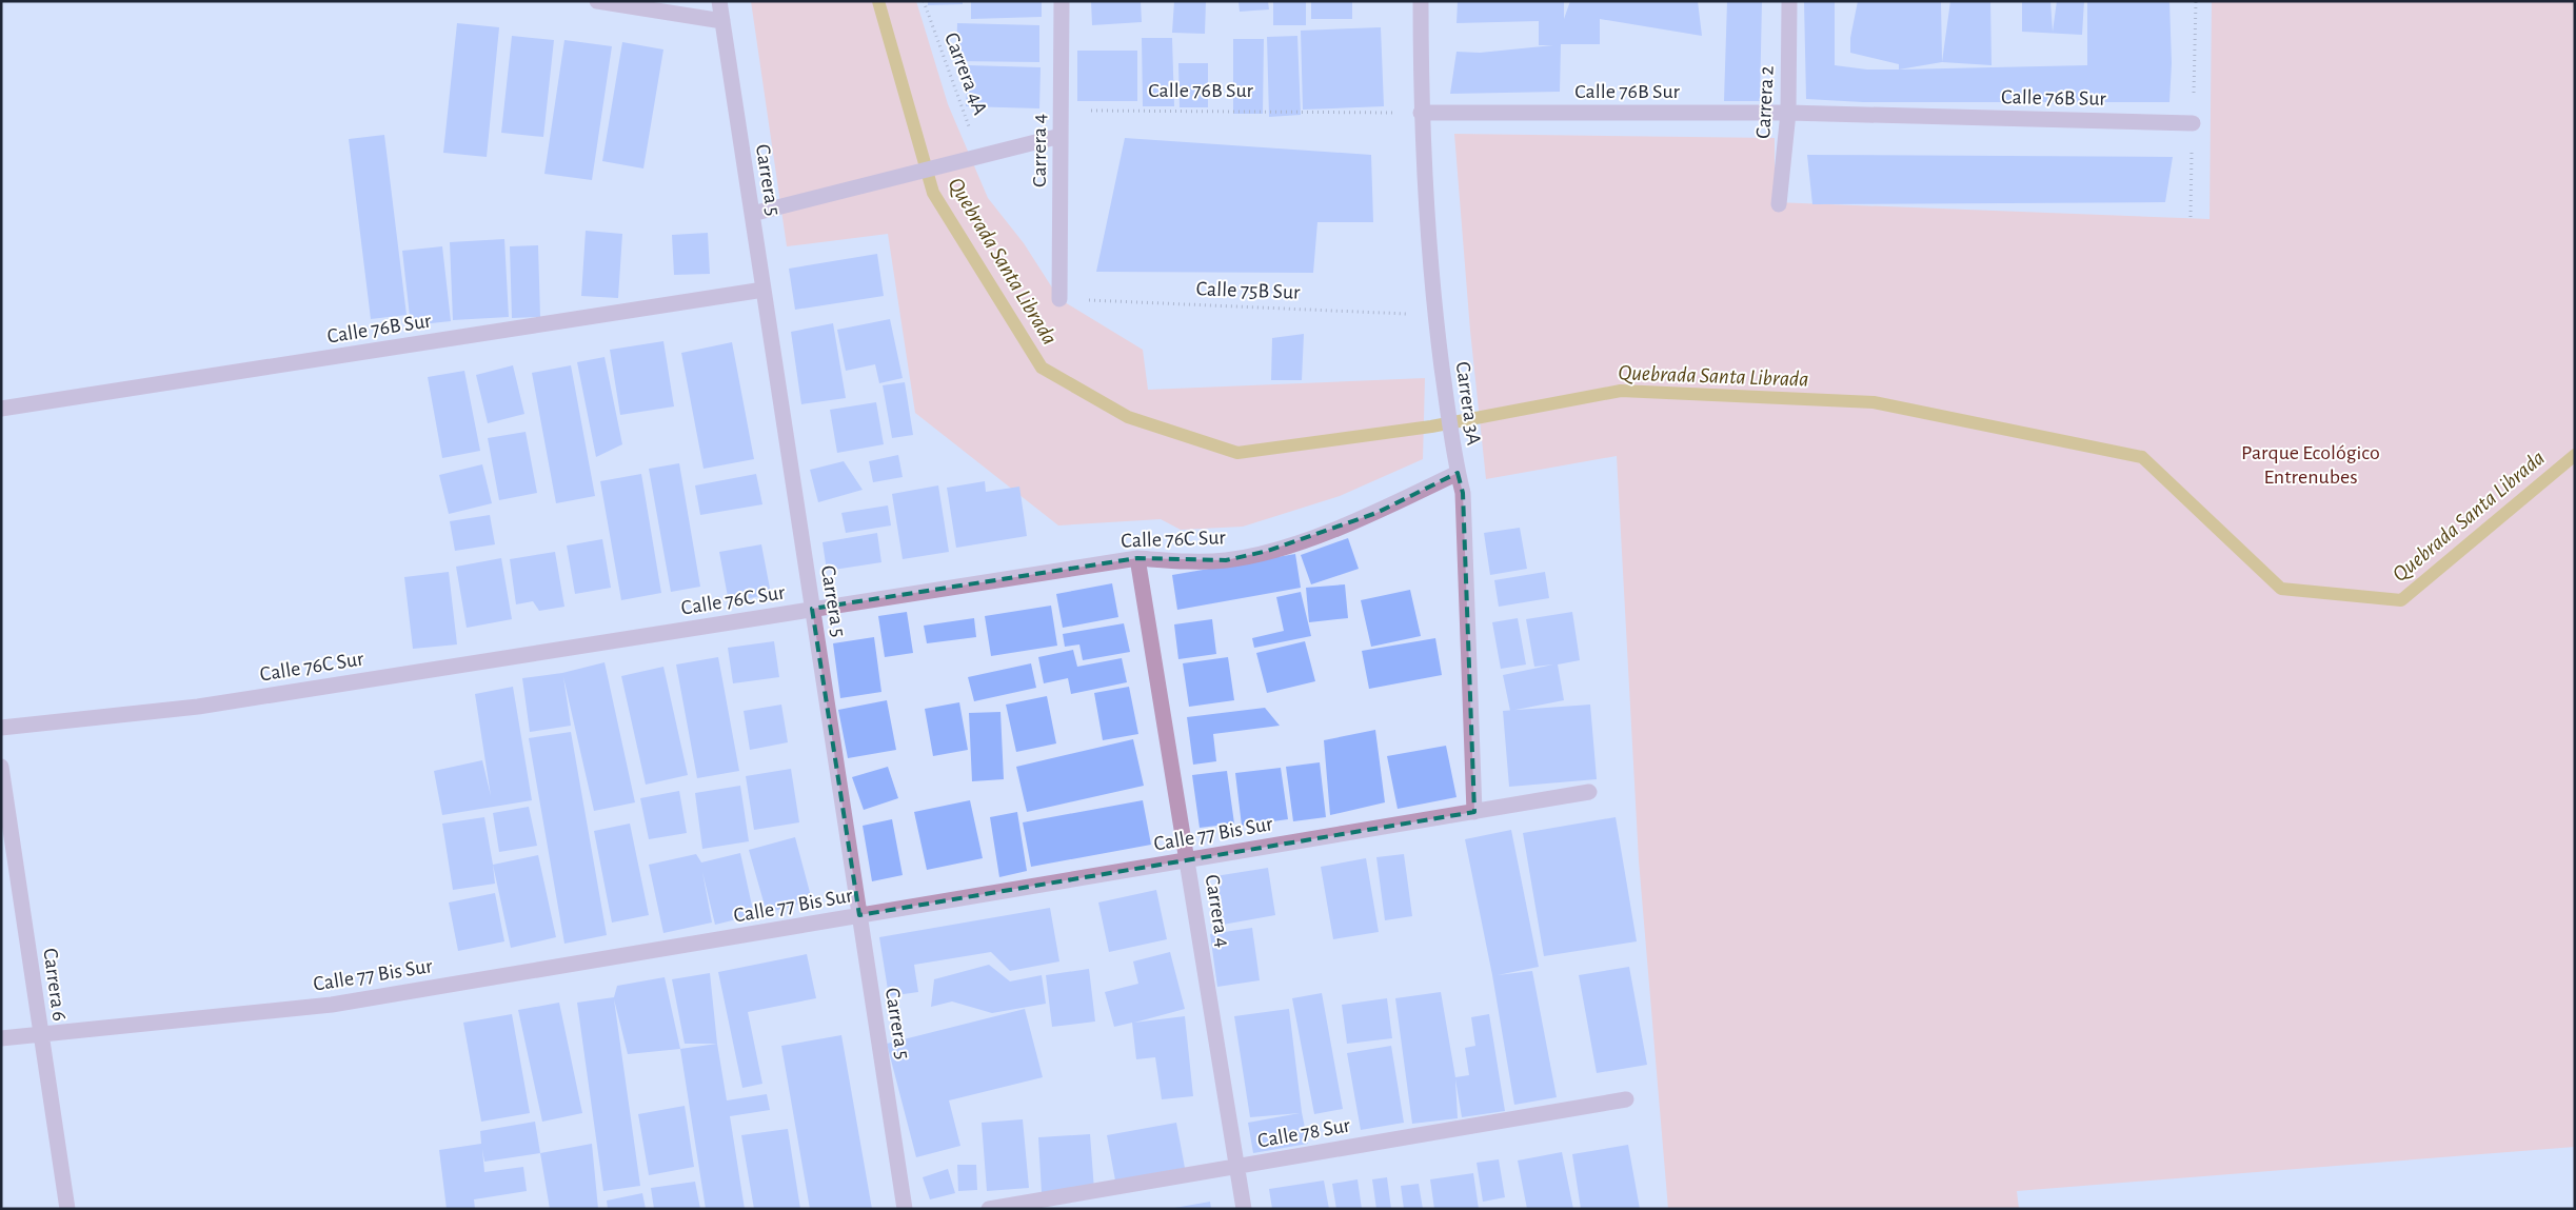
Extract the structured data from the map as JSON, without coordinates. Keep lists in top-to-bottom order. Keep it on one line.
{"streets":{"street":["Calle 76B Sur","Carrera 2","Carrera 4","Carrera 5","Carrera 3A","Calle 76C Sur","Calle 77 Bis Sur","Carrera 6","Calle 78 Sur"],"path":["Carrera 4A","Calle 75B Sur"]},"crossings":[["Calle 76B Sur","Carrera 2"],["Calle 76B Sur","Carrera 4"],["Calle 76B Sur","Carrera 5"],["Calle 76B Sur","Carrera 3A"],["Carrera 4","Calle 75B Sur"],["Carrera 4","Calle 76C Sur"],["Carrera 4","Calle 77 Bis Sur"],["Carrera 4","Calle 78 Sur"],["Carrera 5","Calle 76C Sur"],["Carrera 5","Calle 77 Bis Sur"],["Calle 75B Sur","Carrera 3A"],["Carrera 3A","Calle 76C Sur"],["Carrera 3A","Calle 77 Bis Sur"],["Calle 77 Bis Sur","Carrera 6"]],"water":["Quebrada Santa Librada"],"parks":["Parque Ecológico Entrenubes"]}
